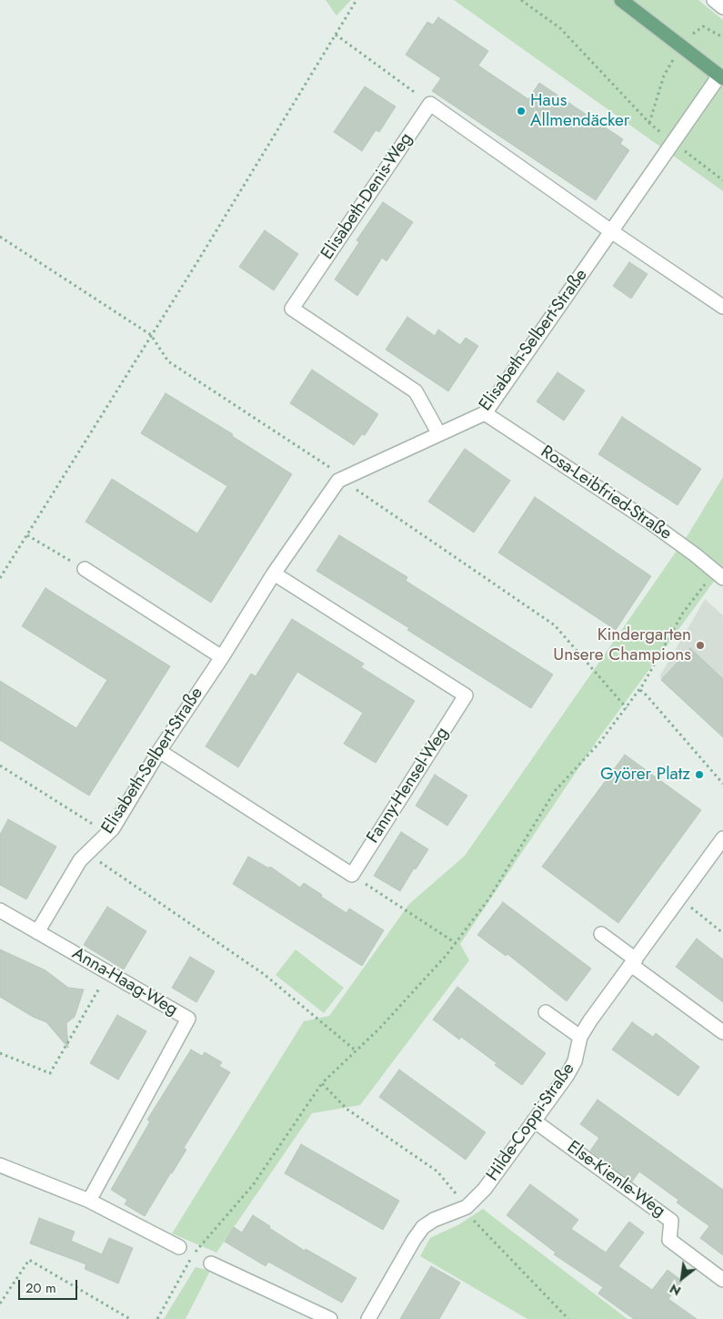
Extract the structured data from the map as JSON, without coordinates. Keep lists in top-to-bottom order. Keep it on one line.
{"streets":{"street":["Elisabeth-Denis-Weg","Elisabeth-Selbert-Straße","Rosa-Leibfried-Straße","Fanny-Hensel-Weg","Anna-Haag-Weg","Hilde-Coppi-Straße","Else-Kienle-Weg"]},"crossings":[["Elisabeth-Denis-Weg","Elisabeth-Selbert-Straße"],["Elisabeth-Selbert-Straße","Rosa-Leibfried-Straße"],["Elisabeth-Selbert-Straße","Fanny-Hensel-Weg"],["Elisabeth-Selbert-Straße","Anna-Haag-Weg"],["Hilde-Coppi-Straße","Else-Kienle-Weg"]],"places":["Haus Allmendäcker","Kindergarten Unsere Champions","Györer Platz"],"scale_bar":"20 m","north":"bottom left"}
